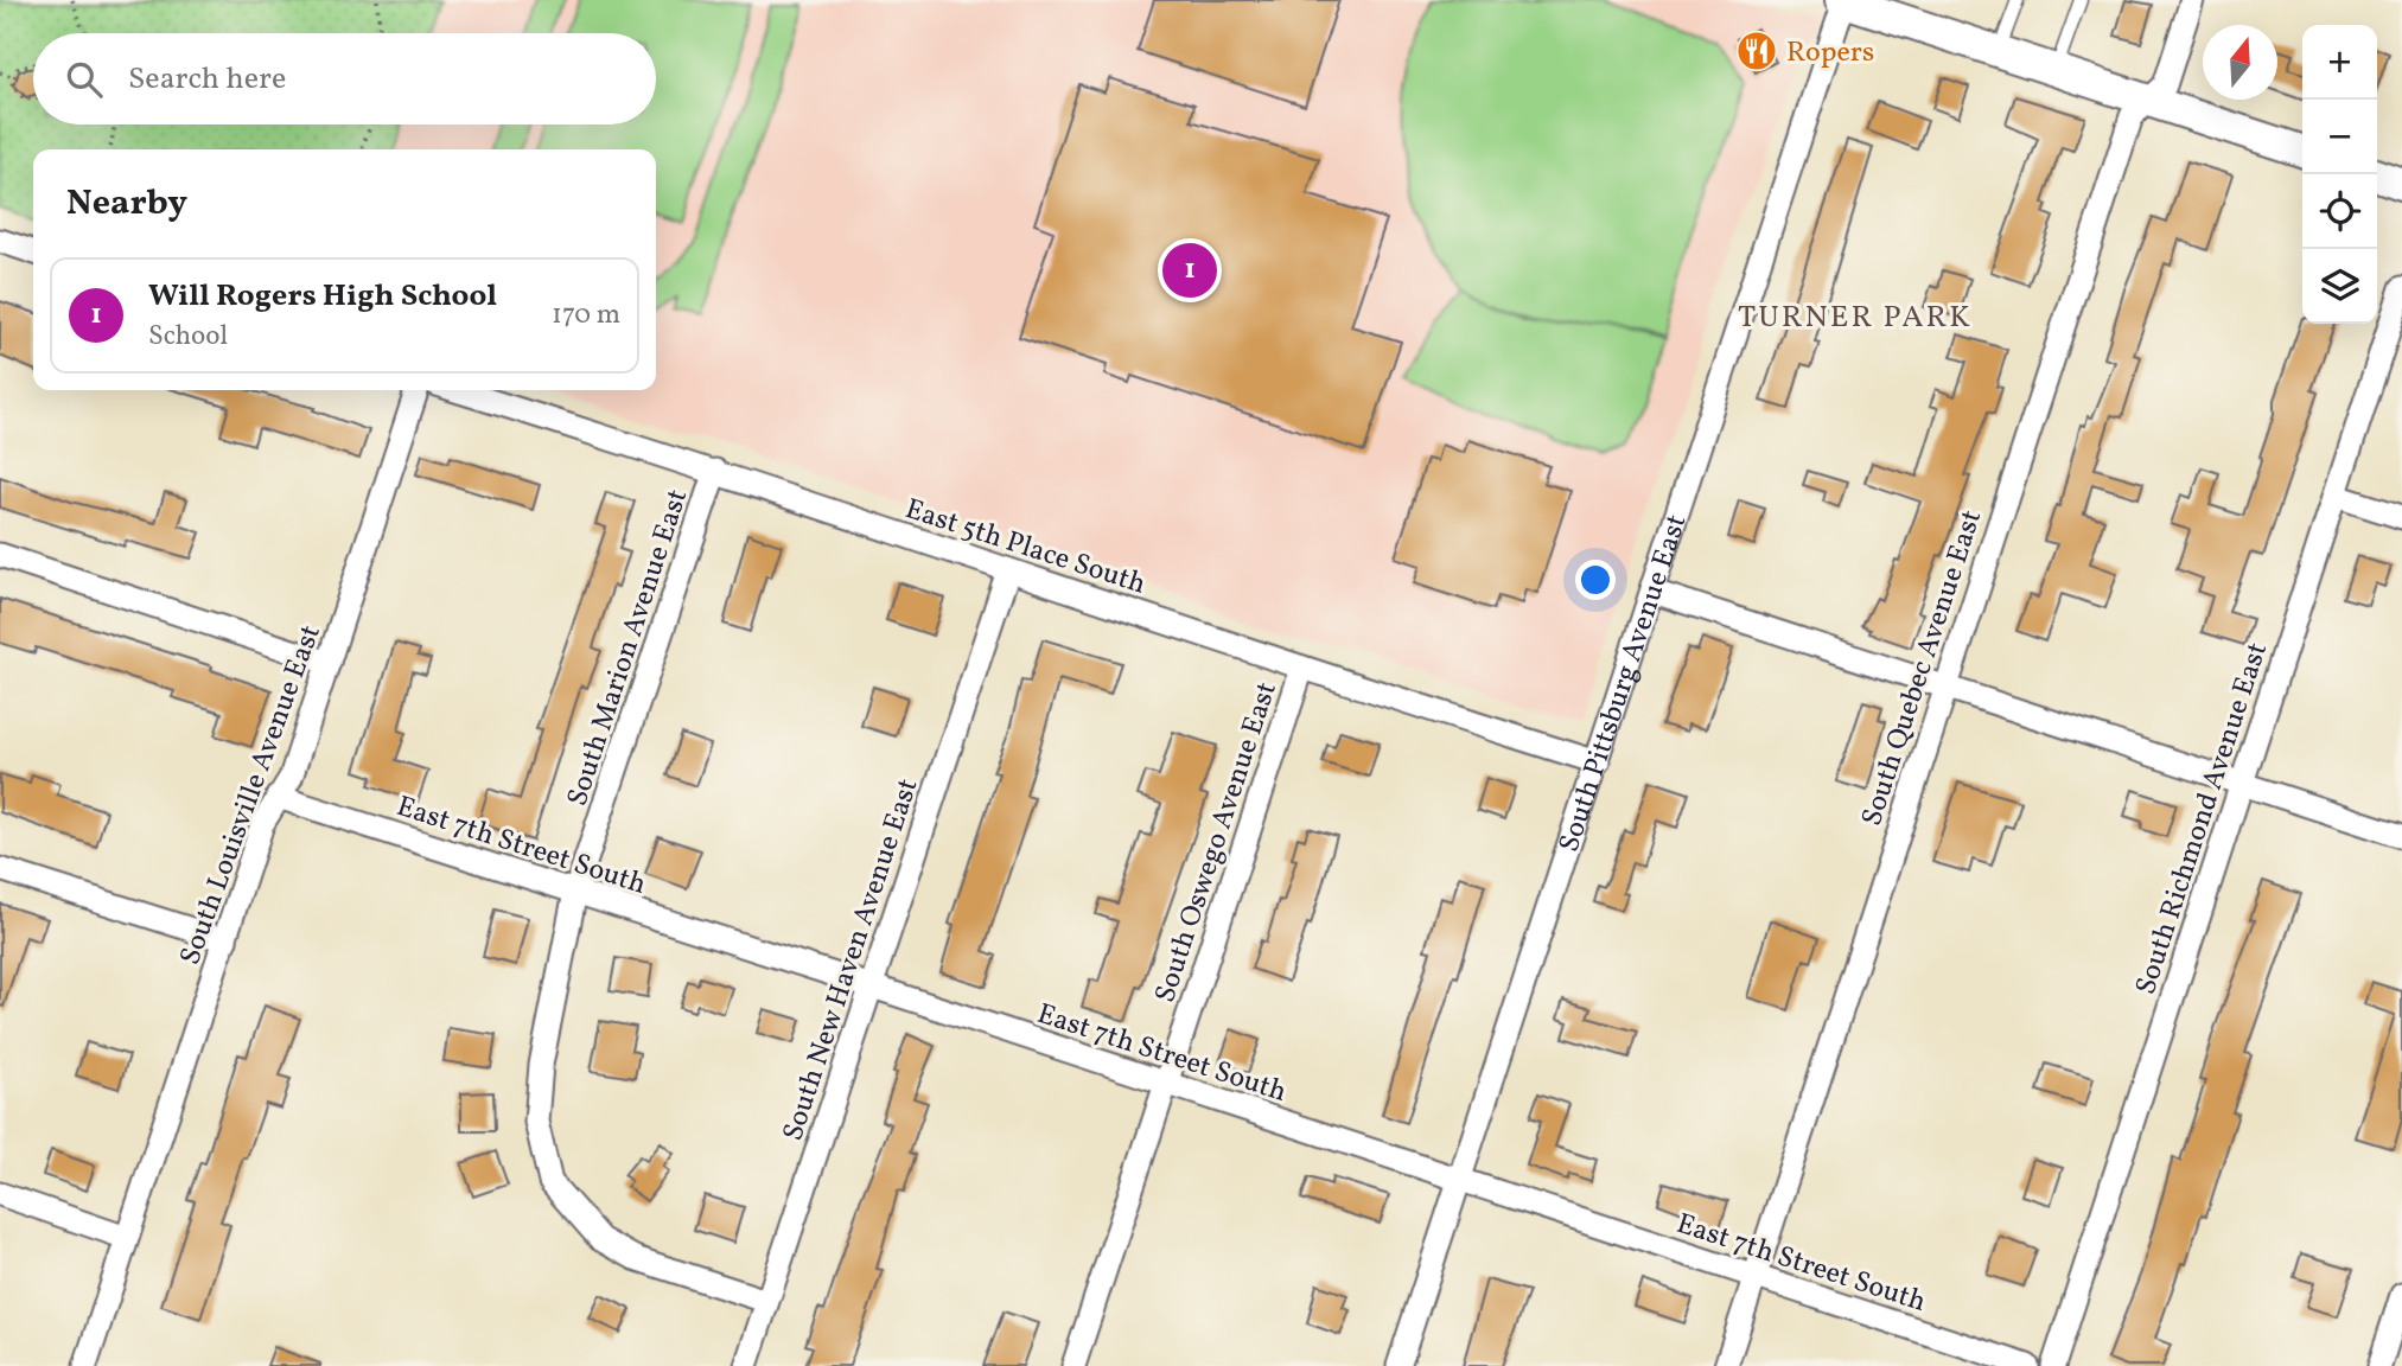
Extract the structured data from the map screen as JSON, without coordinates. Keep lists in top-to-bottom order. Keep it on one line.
{"streets":{"street":["East 5th Place South","South Marion Avenue East","South Quebec Avenue East","South Pittsburg Avenue East","South Louisville Avenue East","South Richmond Avenue East","South Oswego Avenue East","East 7th Street South","South New Haven Avenue East"]},"crossings":[["East 5th Place South","South Marion Avenue East"],["East 5th Place South","South Pittsburg Avenue East"],["East 5th Place South","South Oswego Avenue East"],["East 5th Place South","South New Haven Avenue East"],["South Marion Avenue East","East 7th Street South"],["South Marion Avenue East","South New Haven Avenue East"],["South Quebec Avenue East","East 7th Street South"],["South Pittsburg Avenue East","East 7th Street South"],["South Louisville Avenue East","East 7th Street South"],["South Oswego Avenue East","East 7th Street South"],["East 7th Street South","South New Haven Avenue East"]],"districts":["TURNER PARK"],"places":{"restaurant":["Ropers"]},"north":"top","page":{"map_buttons":["+","−"],"search":"Search here","heading":"Nearby","pins":"1","list":[{"mark":"1","name":"Will Rogers High School","note":"School","value":"170 m"}]}}
